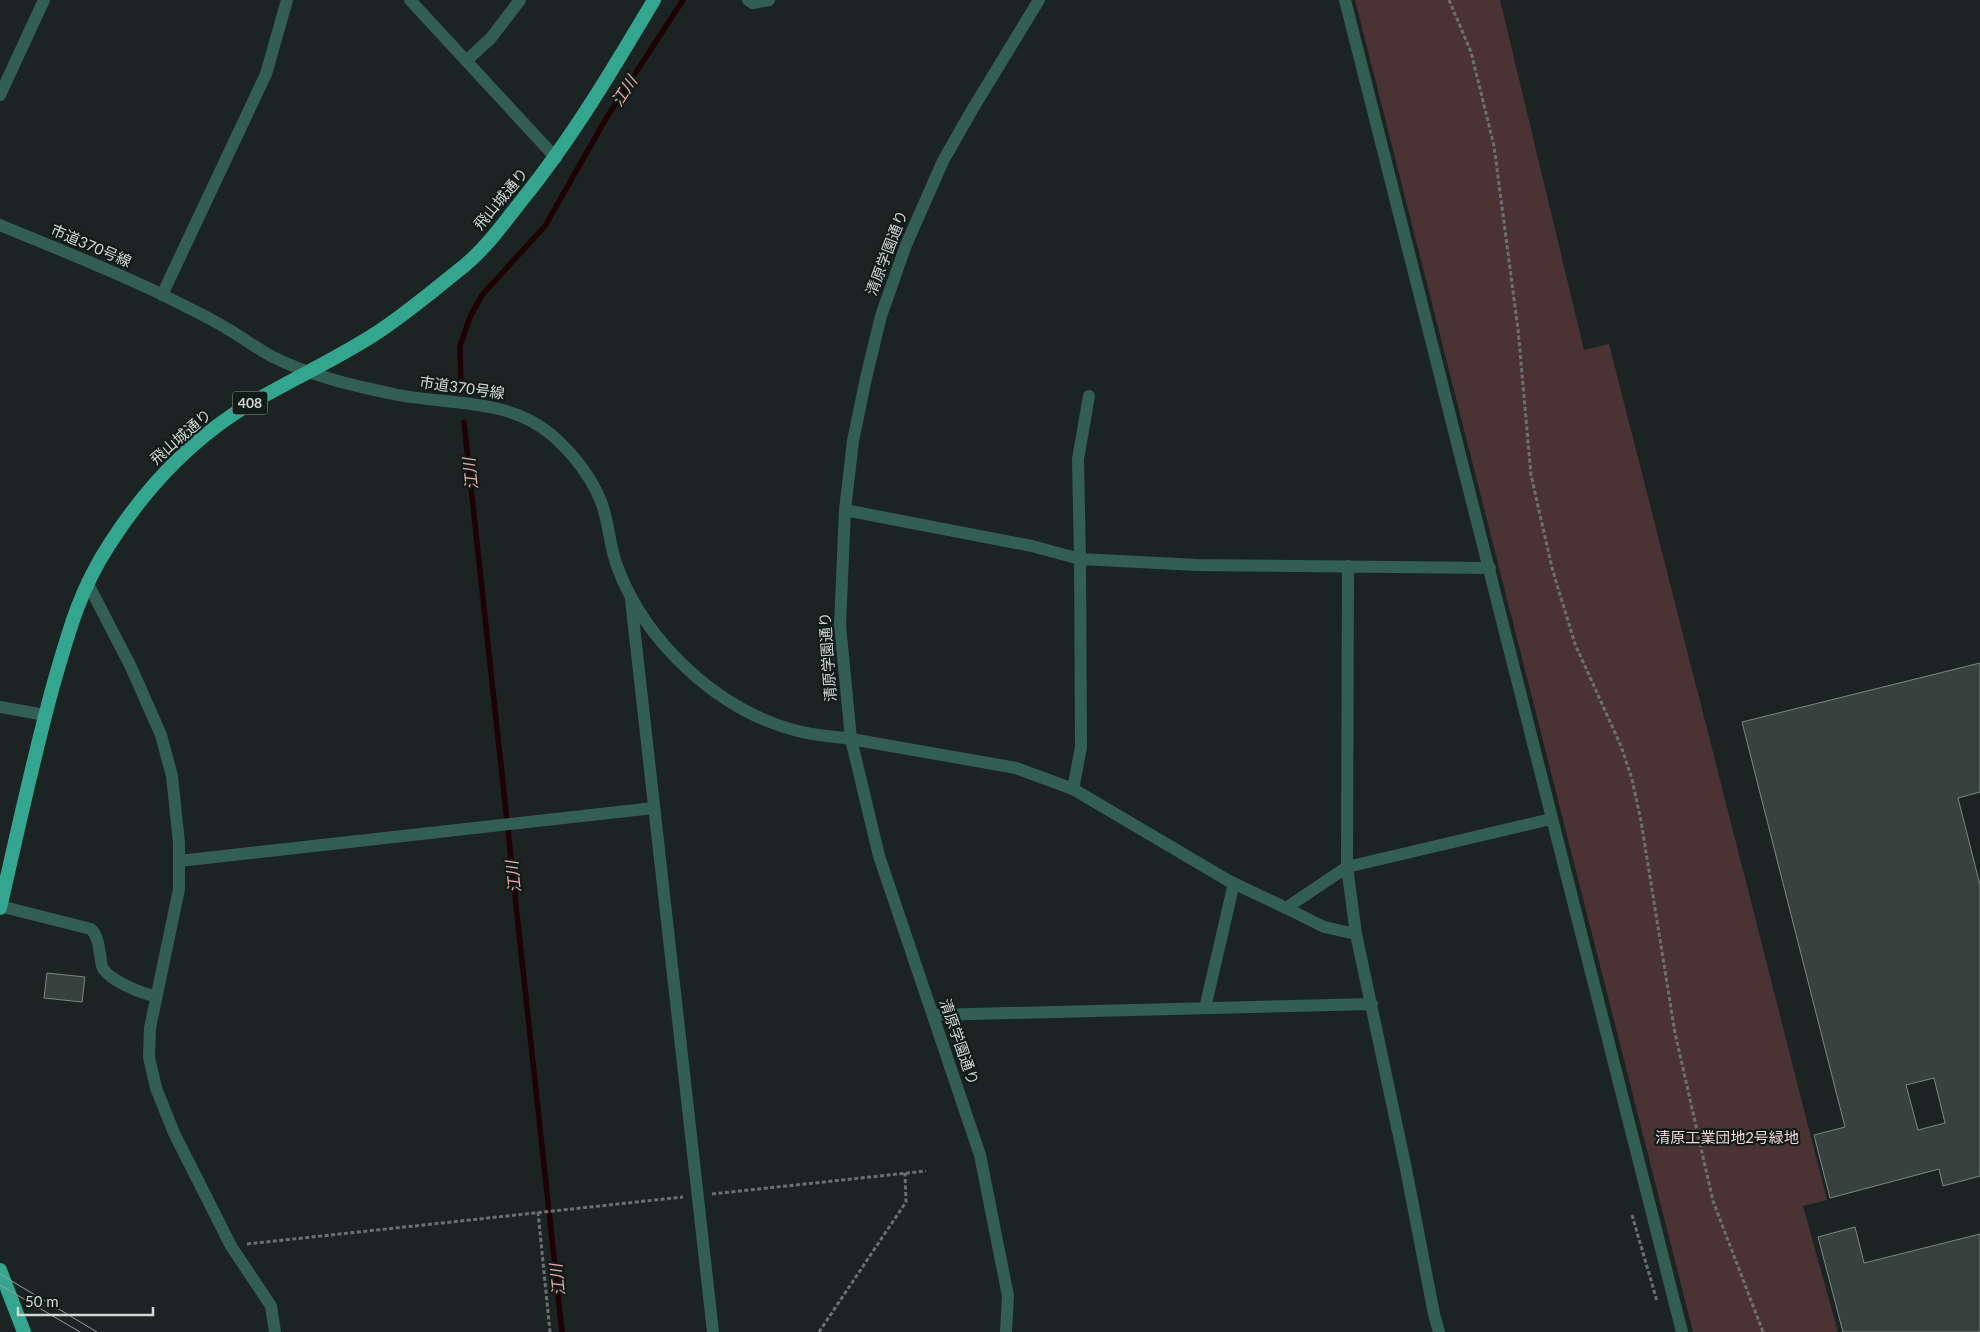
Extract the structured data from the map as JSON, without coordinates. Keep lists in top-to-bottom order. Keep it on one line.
{"streets":{"highway":["飛山城通り","408"],"street":["市道370号線","清原学園通り"]},"crossings":[["飛山城通り","市道370号線"],["市道370号線","清原学園通り"]],"water":["江川"],"parks":["清原工業団地2号緑地"],"scale_bar":"50 m"}
